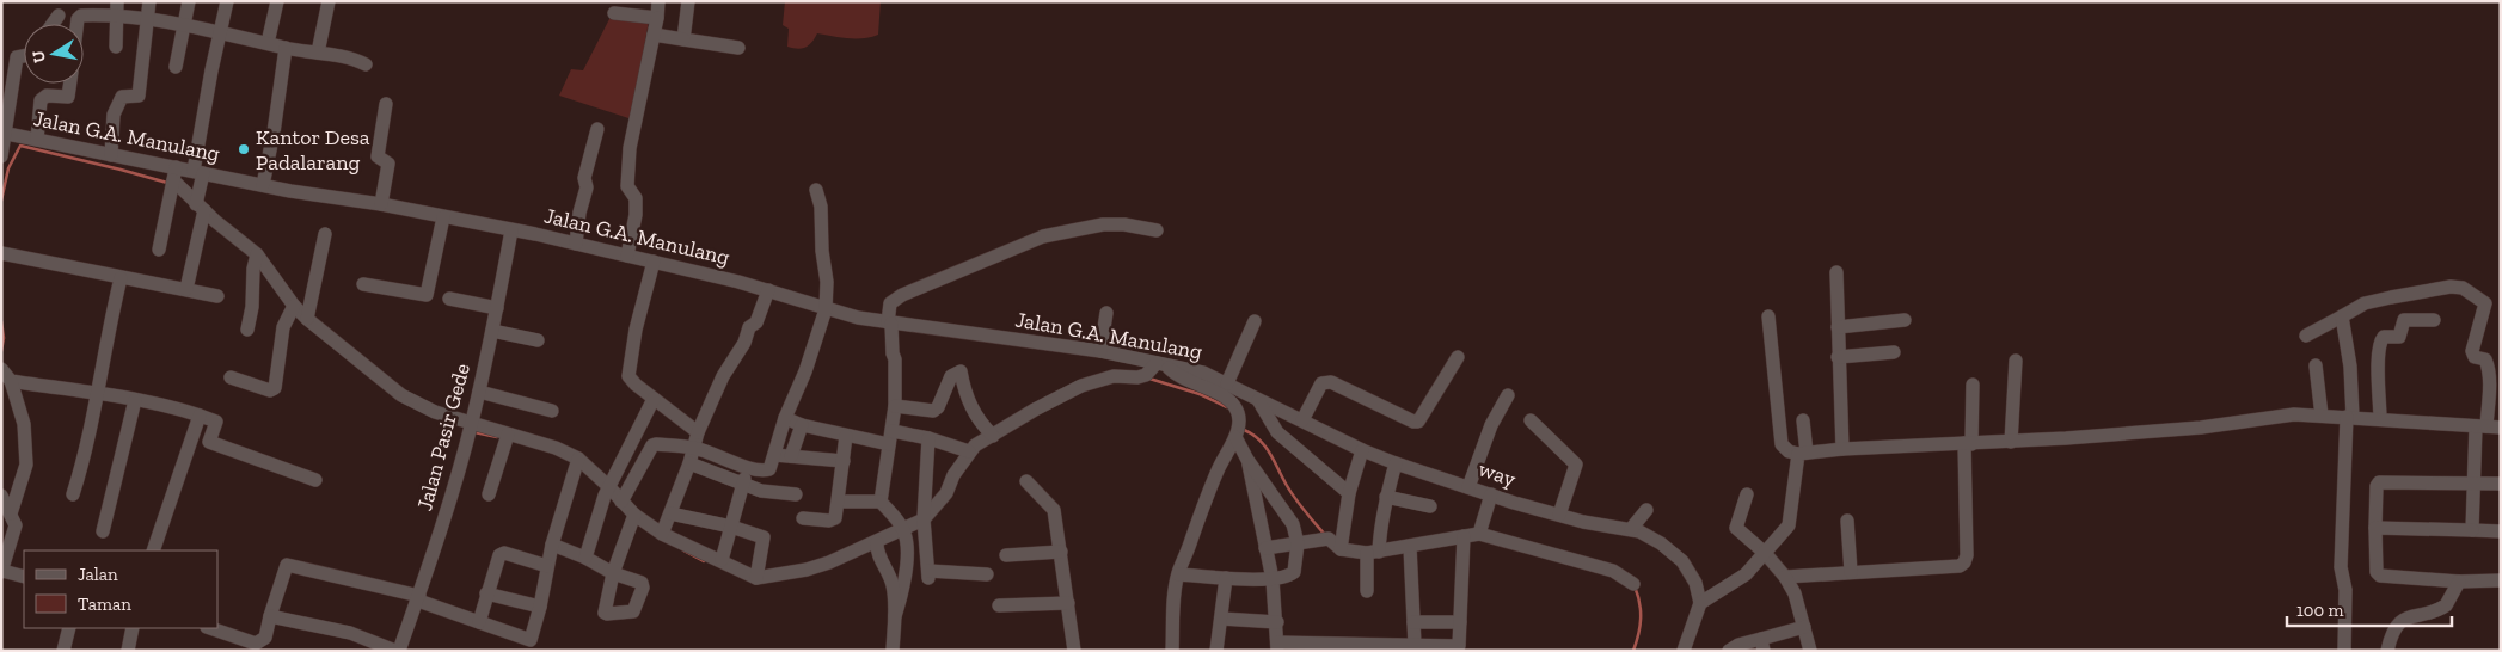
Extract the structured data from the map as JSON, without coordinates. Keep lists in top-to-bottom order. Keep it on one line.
{"streets":{"street":["Jalan G.A. Manulang","Jalan Pasir Gede","way"]},"crossings":[["Jalan G.A. Manulang","Jalan Pasir Gede"],["Jalan G.A. Manulang","way"]],"places":["Kantor Desa Padalarang"],"legend":["Jalan","Taman"],"scale_bar":"100 m","north":"left"}
